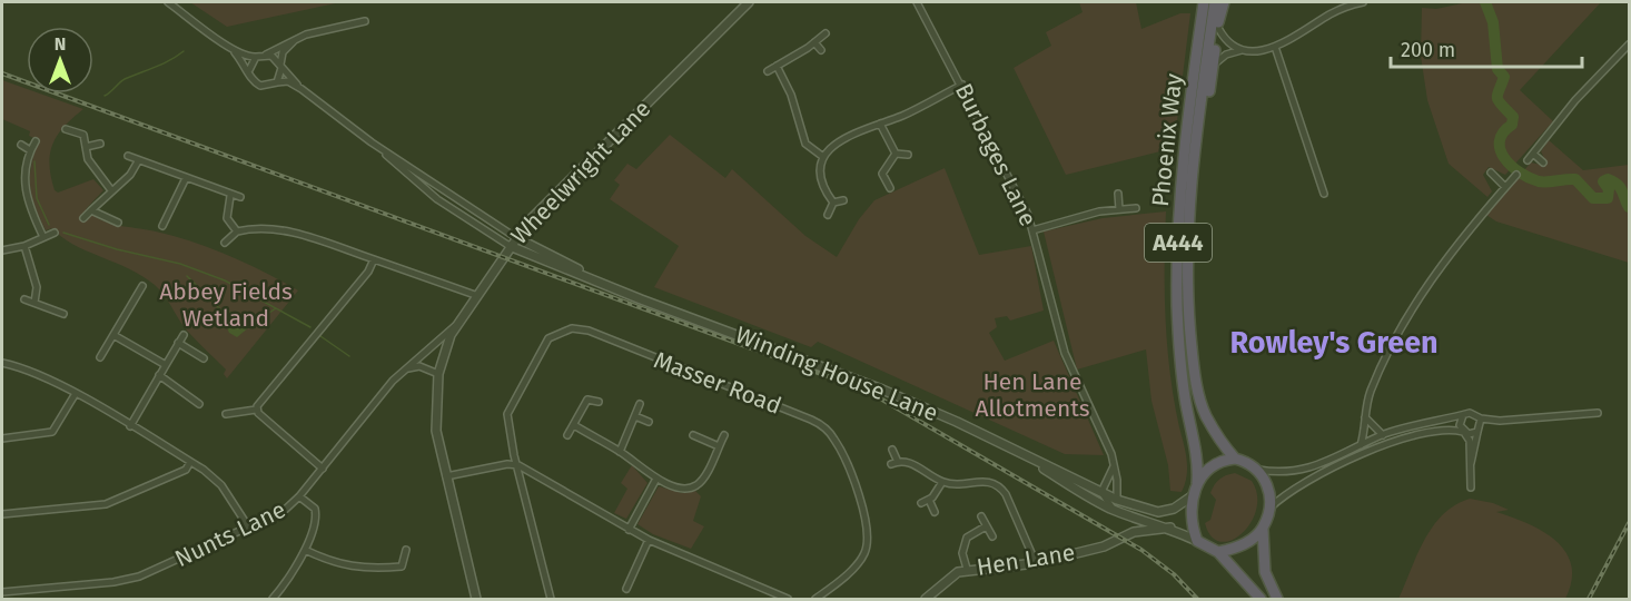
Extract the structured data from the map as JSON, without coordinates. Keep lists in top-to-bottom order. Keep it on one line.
{"streets":{"highway":["Phoenix Way","A444"],"street":["Burbages Lane","Wheelwright Lane","Winding House Lane","Masser Road","Nunts Lane","Hen Lane"]},"crossings":[["Phoenix Way","Winding House Lane"],["Burbages Lane","Winding House Lane"],["Wheelwright Lane","Winding House Lane"],["Wheelwright Lane","Nunts Lane"],["Winding House Lane","Hen Lane"]],"districts":["Rowley's Green"],"parks":["Abbey Fields Wetland","Hen Lane Allotments"],"scale_bar":"200 m","north":"top"}
